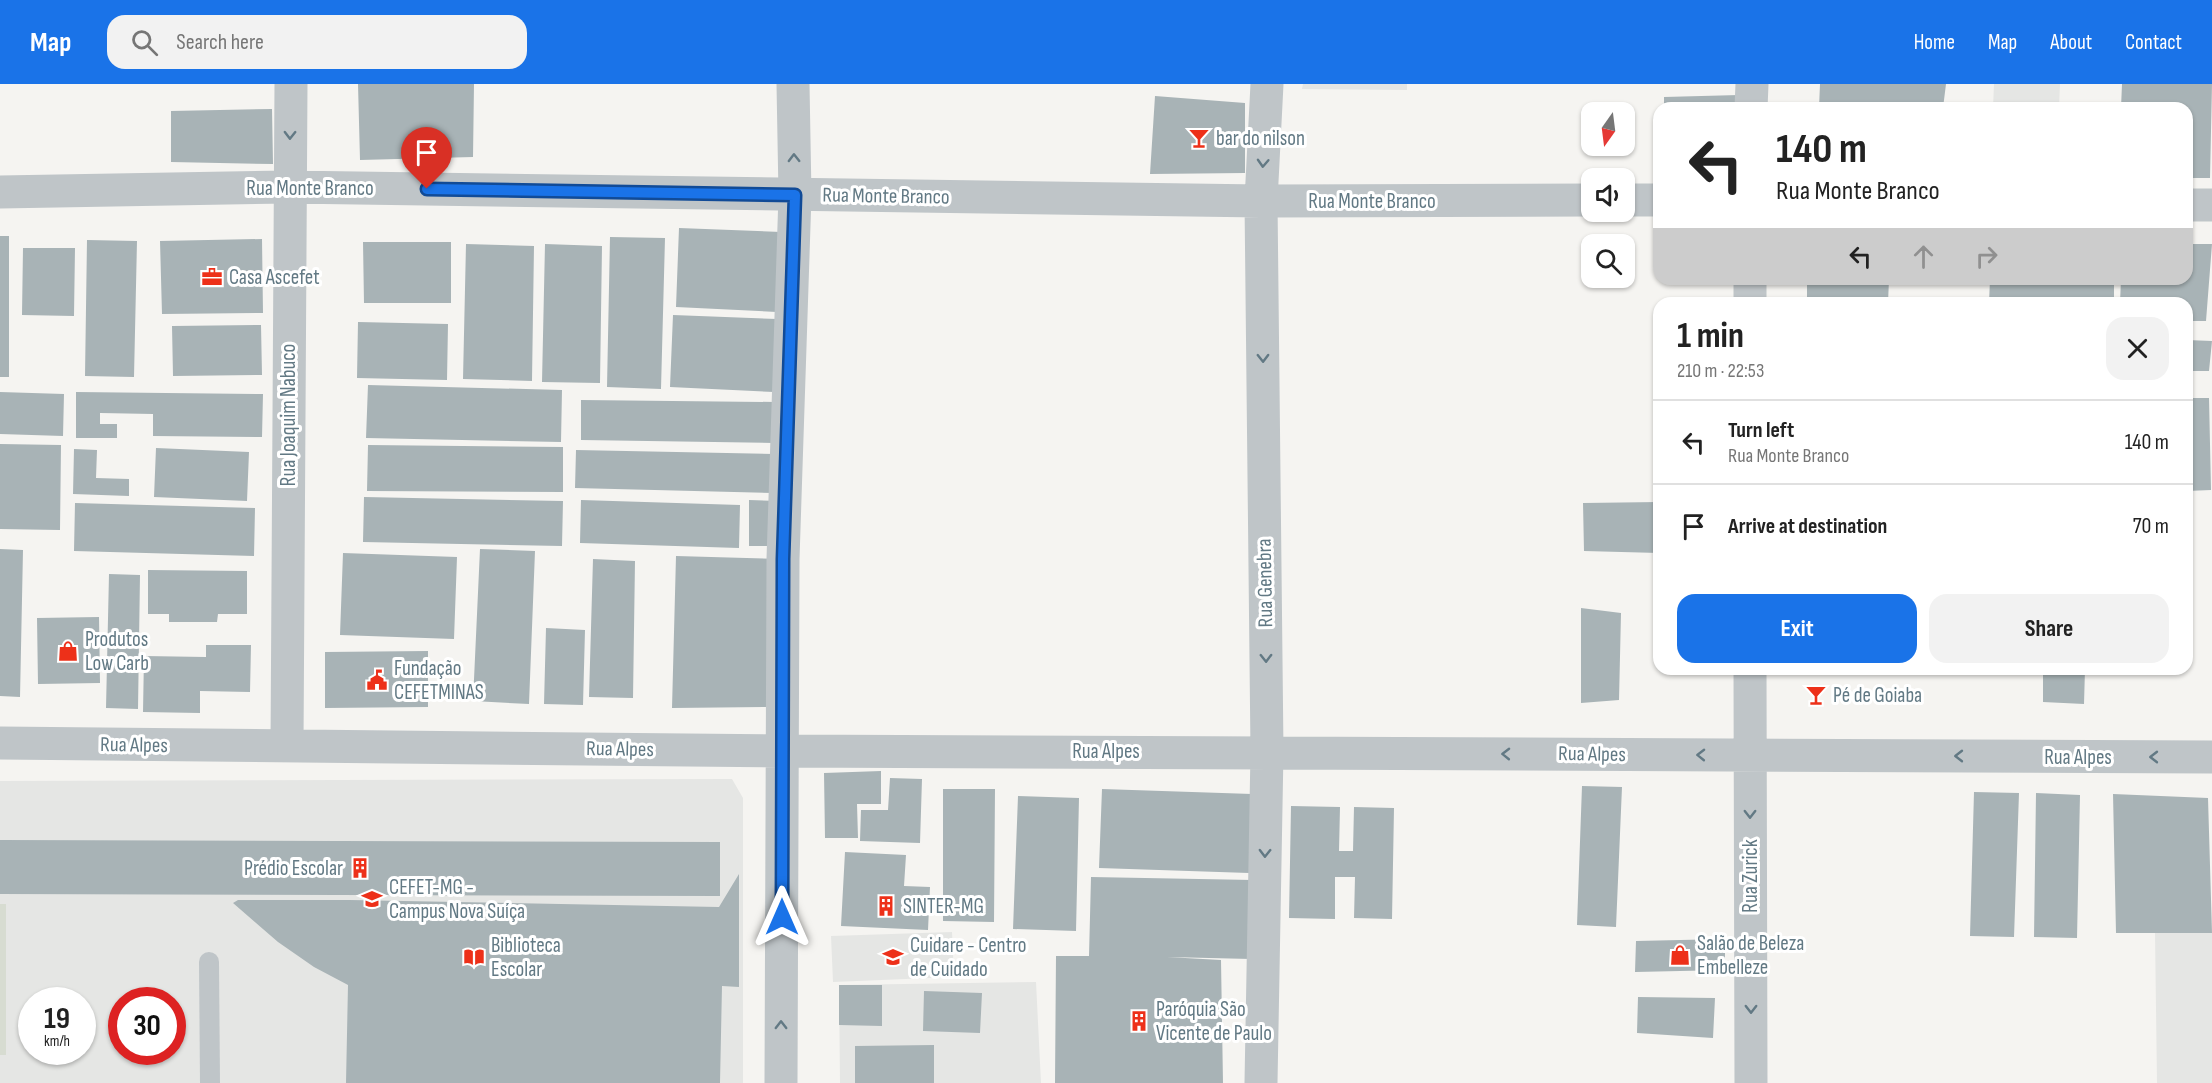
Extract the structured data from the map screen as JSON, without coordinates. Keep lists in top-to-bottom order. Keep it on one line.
{"streets":{"street":["Rua Monte Branco","Rua Joaquim Nabuco","Rua Genebra","Rua Alpes","Rua Zurick"]},"crossings":[["Rua Monte Branco","Rua Joaquim Nabuco"],["Rua Monte Branco","Rua Genebra"],["Rua Joaquim Nabuco","Rua Alpes"],["Rua Genebra","Rua Alpes"],["Rua Alpes","Rua Zurick"]],"one_way":["Rua Genebra","Rua Alpes","Rua Zurick"],"places":{"bar":["bar do nilson","Pé de Goiaba"],"office":["Casa Ascefet"],"shop":["Produtos Low Carb","Salão de Beleza Embelleze"],"public building":["Fundação CEFETMINAS"],"building":["Prédio Escolar","SINTER-MG","Paróquia São Vicente de Paulo"],"school or university":["CEFET-MG - Campus Nova Suíça","Cuidare - Centro de Cuidado"],"library":["Biblioteca Escolar"]},"north":"bottom","page":{"header":"Map","search":"Search here","nav":["Home","Map","About","Contact"],"turn":["140 m","Rua Monte Branco"],"heading":["1 min","210 m · 22:53"],"list":[{"name":"Turn left","note":"Rua Monte Branco","value":"140 m"},{"name":"Arrive at destination","value":"70 m"}],"buttons":["Exit","Share"],"speed":"19 km/h","limit":"30"}}
